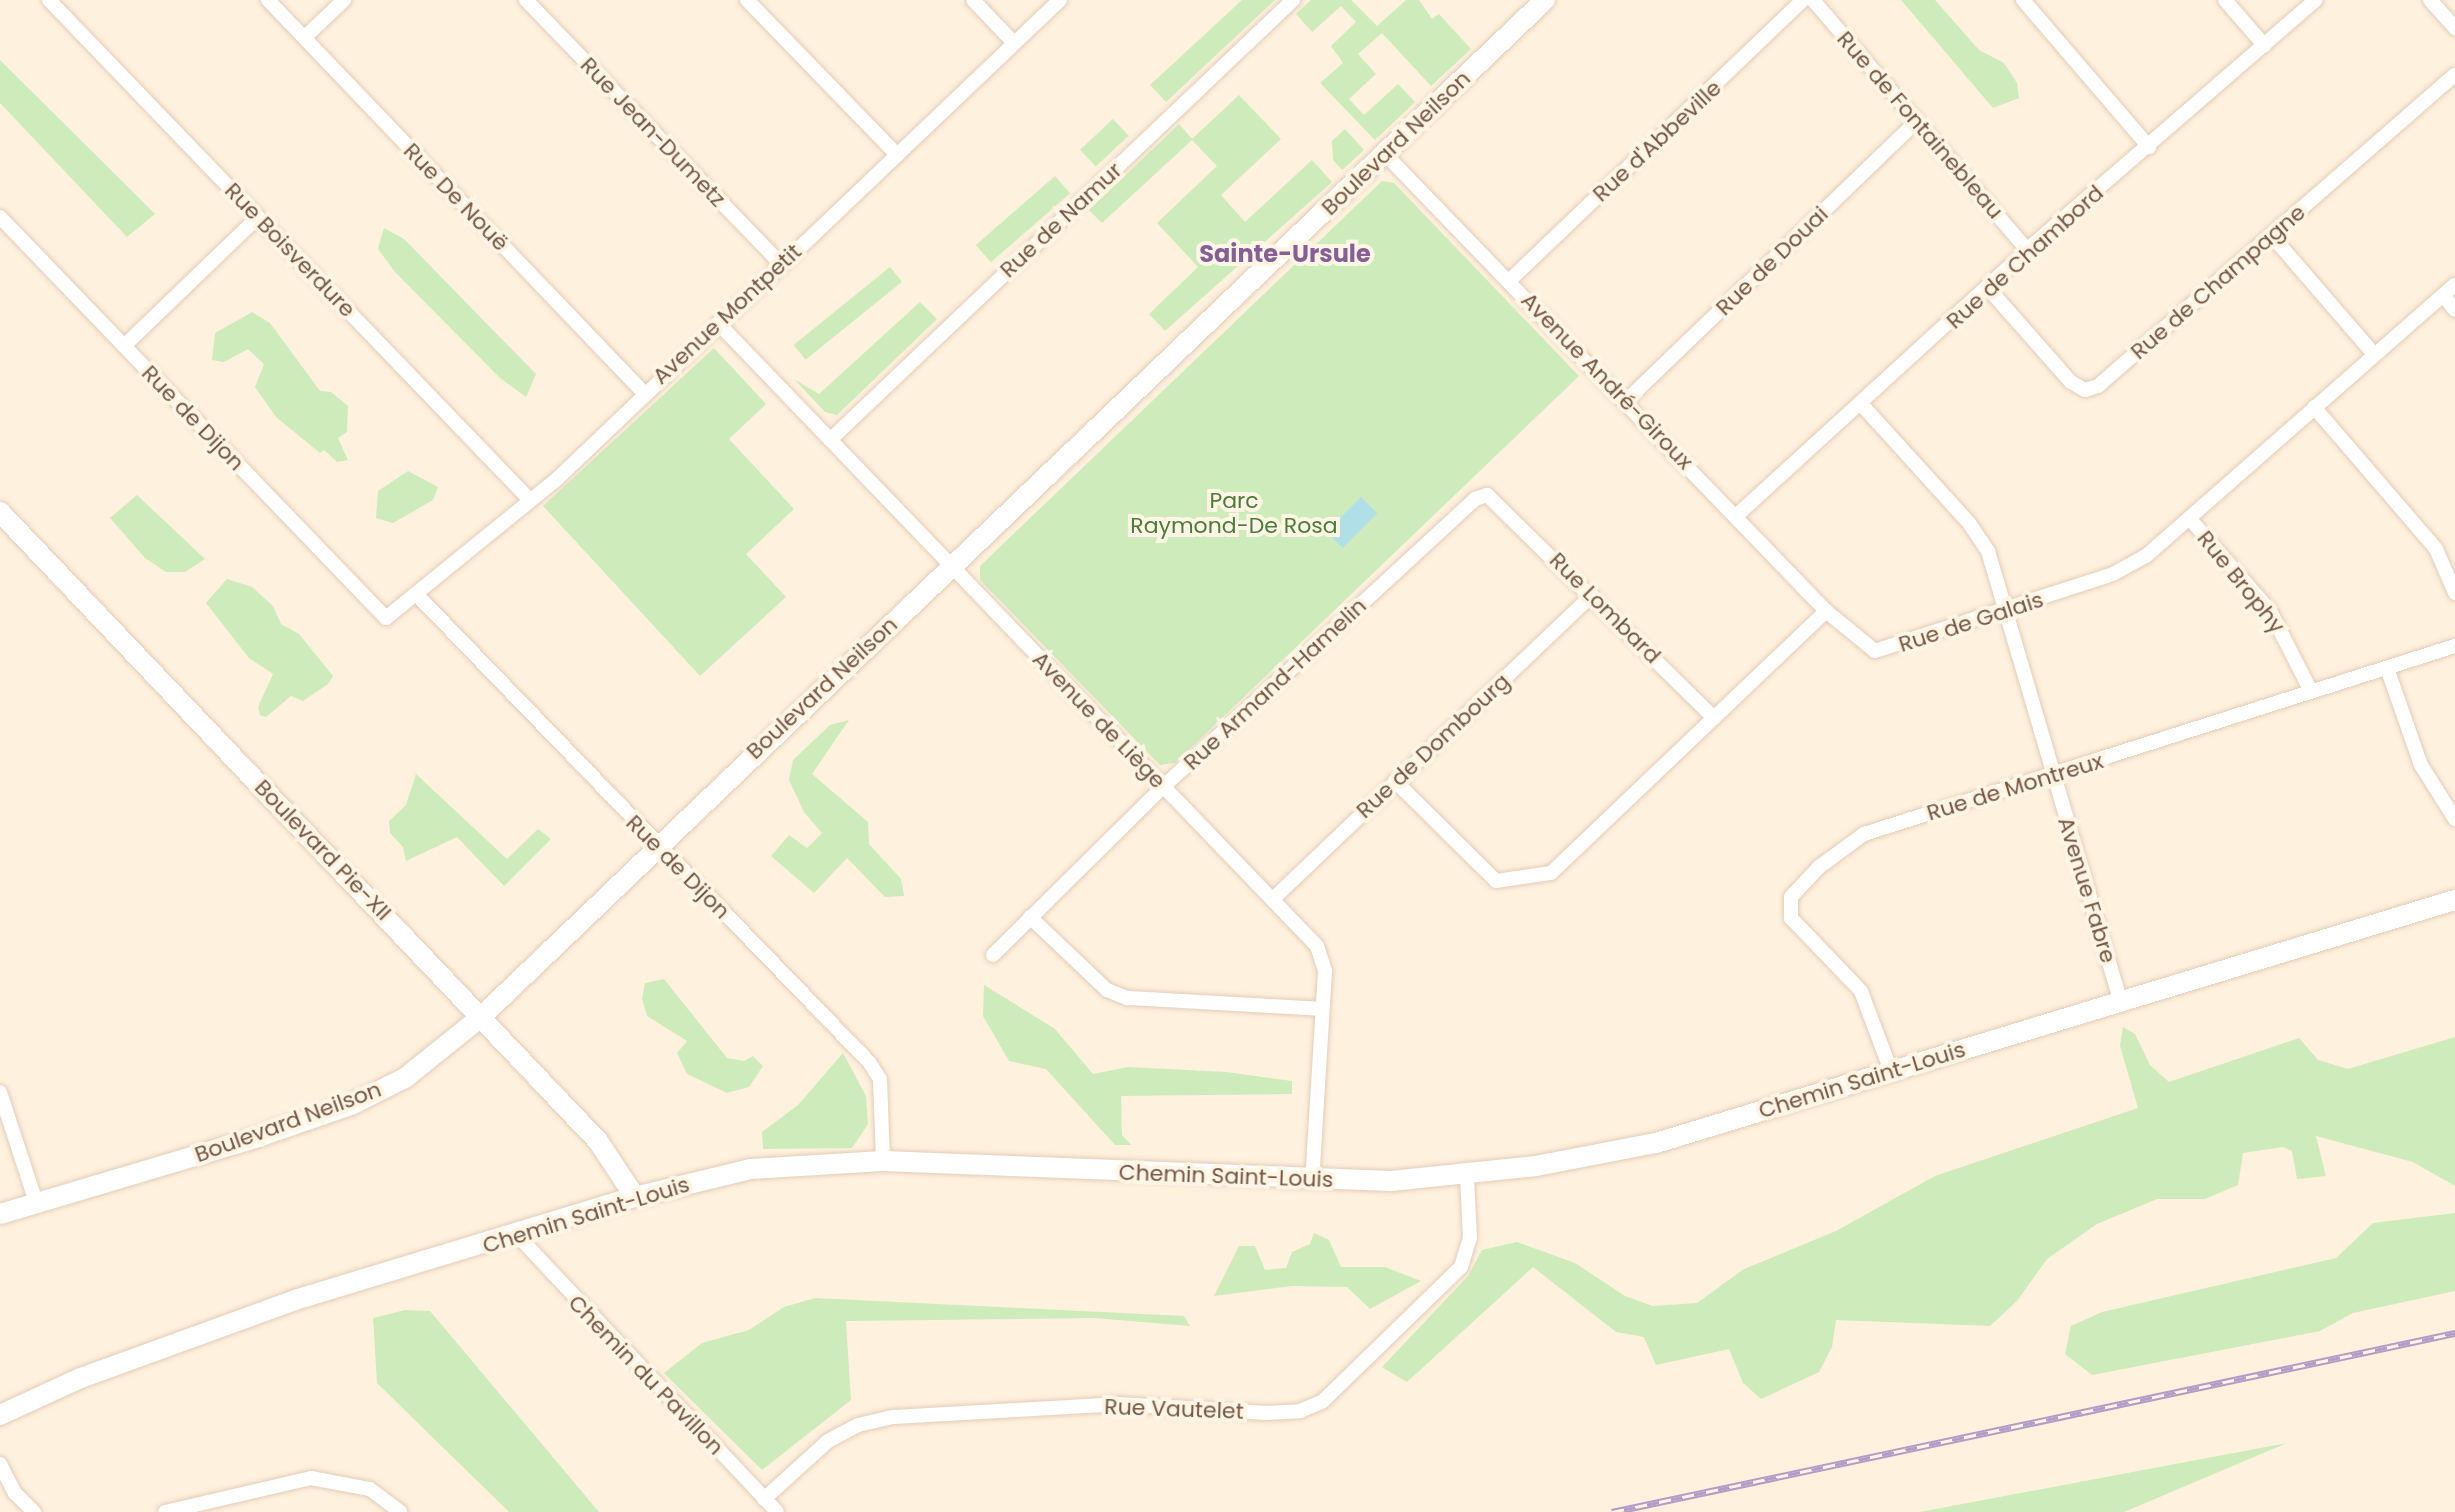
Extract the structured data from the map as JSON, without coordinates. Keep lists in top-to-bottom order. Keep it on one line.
{"streets":{"street":["Rue de Fontainebleau","Rue Jean-Dumetz","Rue d'Abbeville","Boulevard Neilson","Rue De Nouë","Rue de Namur","Rue Boisverdure","Rue de Chambord","Rue de Douai","Rue de Champagne","Avenue Montpetit","Avenue André-Giroux","Rue de Dijon","Rue Brophy","Rue Lombard","Rue de Galais","Rue Armand-Hamelin","Avenue de Liège","Rue de Dombourg","Rue de Montreux","Boulevard Pie-XII","Avenue Fabre","Chemin Saint-Louis","Chemin du Pavillon","Rue Vautelet"]},"crossings":[["Rue de Fontainebleau","Rue de Chambord"],["Rue de Fontainebleau","Rue de Douai"],["Rue Jean-Dumetz","Avenue Montpetit"],["Rue d'Abbeville","Avenue André-Giroux"],["Boulevard Neilson","Avenue André-Giroux"],["Boulevard Neilson","Rue de Dijon"],["Boulevard Neilson","Avenue de Liège"],["Boulevard Neilson","Boulevard Pie-XII"],["Rue De Nouë","Avenue Montpetit"],["Rue de Namur","Avenue de Liège"],["Rue Boisverdure","Avenue Montpetit"],["Rue de Chambord","Rue de Champagne"],["Rue de Chambord","Avenue André-Giroux"],["Rue de Chambord","Avenue Fabre"],["Rue de Douai","Avenue André-Giroux"],["Avenue Montpetit","Rue de Dijon"],["Avenue Montpetit","Avenue de Liège"],["Avenue André-Giroux","Rue de Galais"],["Rue de Dijon","Chemin Saint-Louis"],["Rue Brophy","Rue de Galais"],["Rue Brophy","Rue de Montreux"],["Rue Lombard","Rue Armand-Hamelin"],["Rue Lombard","Rue de Dombourg"],["Rue de Galais","Avenue Fabre"],["Rue Armand-Hamelin","Avenue de Liège"],["Avenue de Liège","Rue de Dombourg"],["Avenue de Liège","Chemin Saint-Louis"],["Rue de Montreux","Avenue Fabre"],["Rue de Montreux","Chemin Saint-Louis"],["Boulevard Pie-XII","Chemin Saint-Louis"],["Avenue Fabre","Chemin Saint-Louis"],["Chemin Saint-Louis","Chemin du Pavillon"],["Chemin Saint-Louis","Rue Vautelet"],["Chemin du Pavillon","Rue Vautelet"]],"districts":["Sainte-Ursule"],"parks":["Parc Raymond-De Rosa"]}
